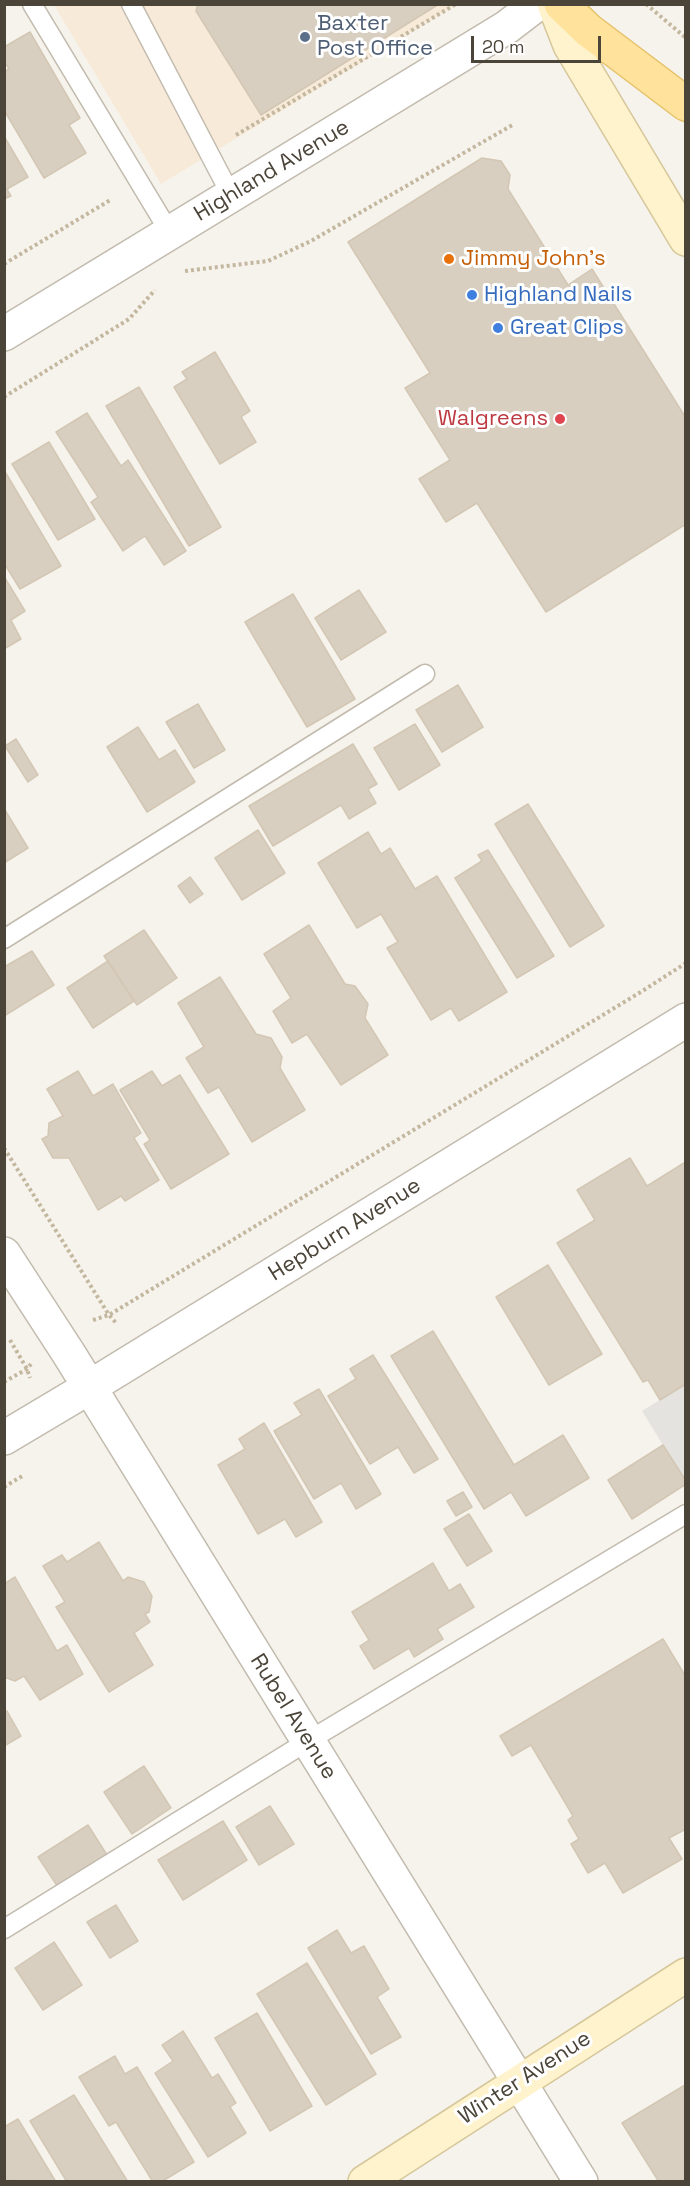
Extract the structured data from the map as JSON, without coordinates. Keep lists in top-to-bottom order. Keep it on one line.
{"streets":{"main road":["Winter Avenue"],"street":["Highland Avenue","Hepburn Avenue","Rubel Avenue"]},"crossings":[["Hepburn Avenue","Rubel Avenue"],["Rubel Avenue","Winter Avenue"]],"places":["Baxter Post Office","Jimmy John's","Highland Nails","Great Clips","Walgreens"],"scale_bar":"20 m"}
